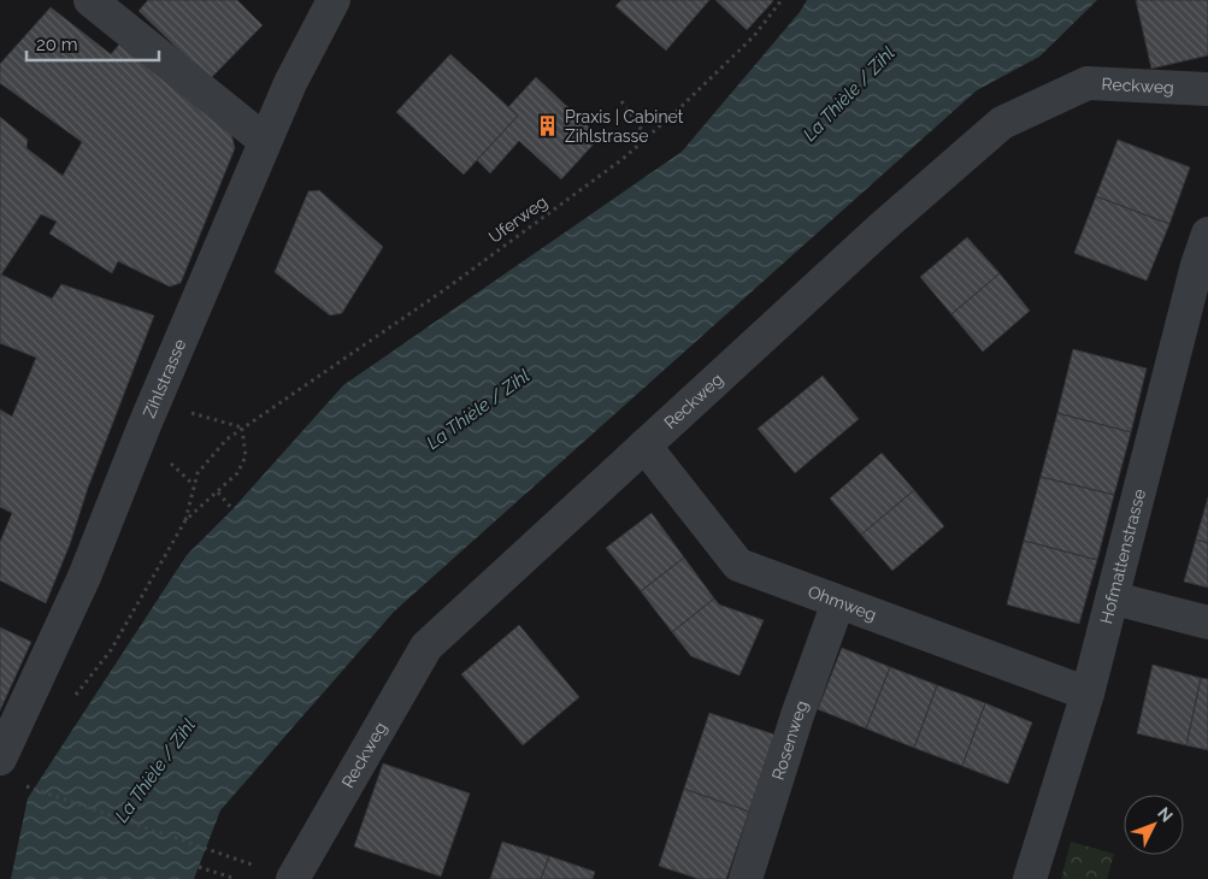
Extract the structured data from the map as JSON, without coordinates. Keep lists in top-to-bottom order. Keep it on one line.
{"streets":{"street":["Reckweg","Zihlstrasse","Hofmattenstrasse","Ohmweg","Rosenweg"],"path":["Uferweg"]},"crossings":[["Reckweg","Ohmweg"],["Hofmattenstrasse","Ohmweg"],["Ohmweg","Rosenweg"]],"water":["La Thièle / Zihl"],"places":{"building":["Praxis | Cabinet Zihlstrasse"]},"scale_bar":"20 m","north":"top right"}
